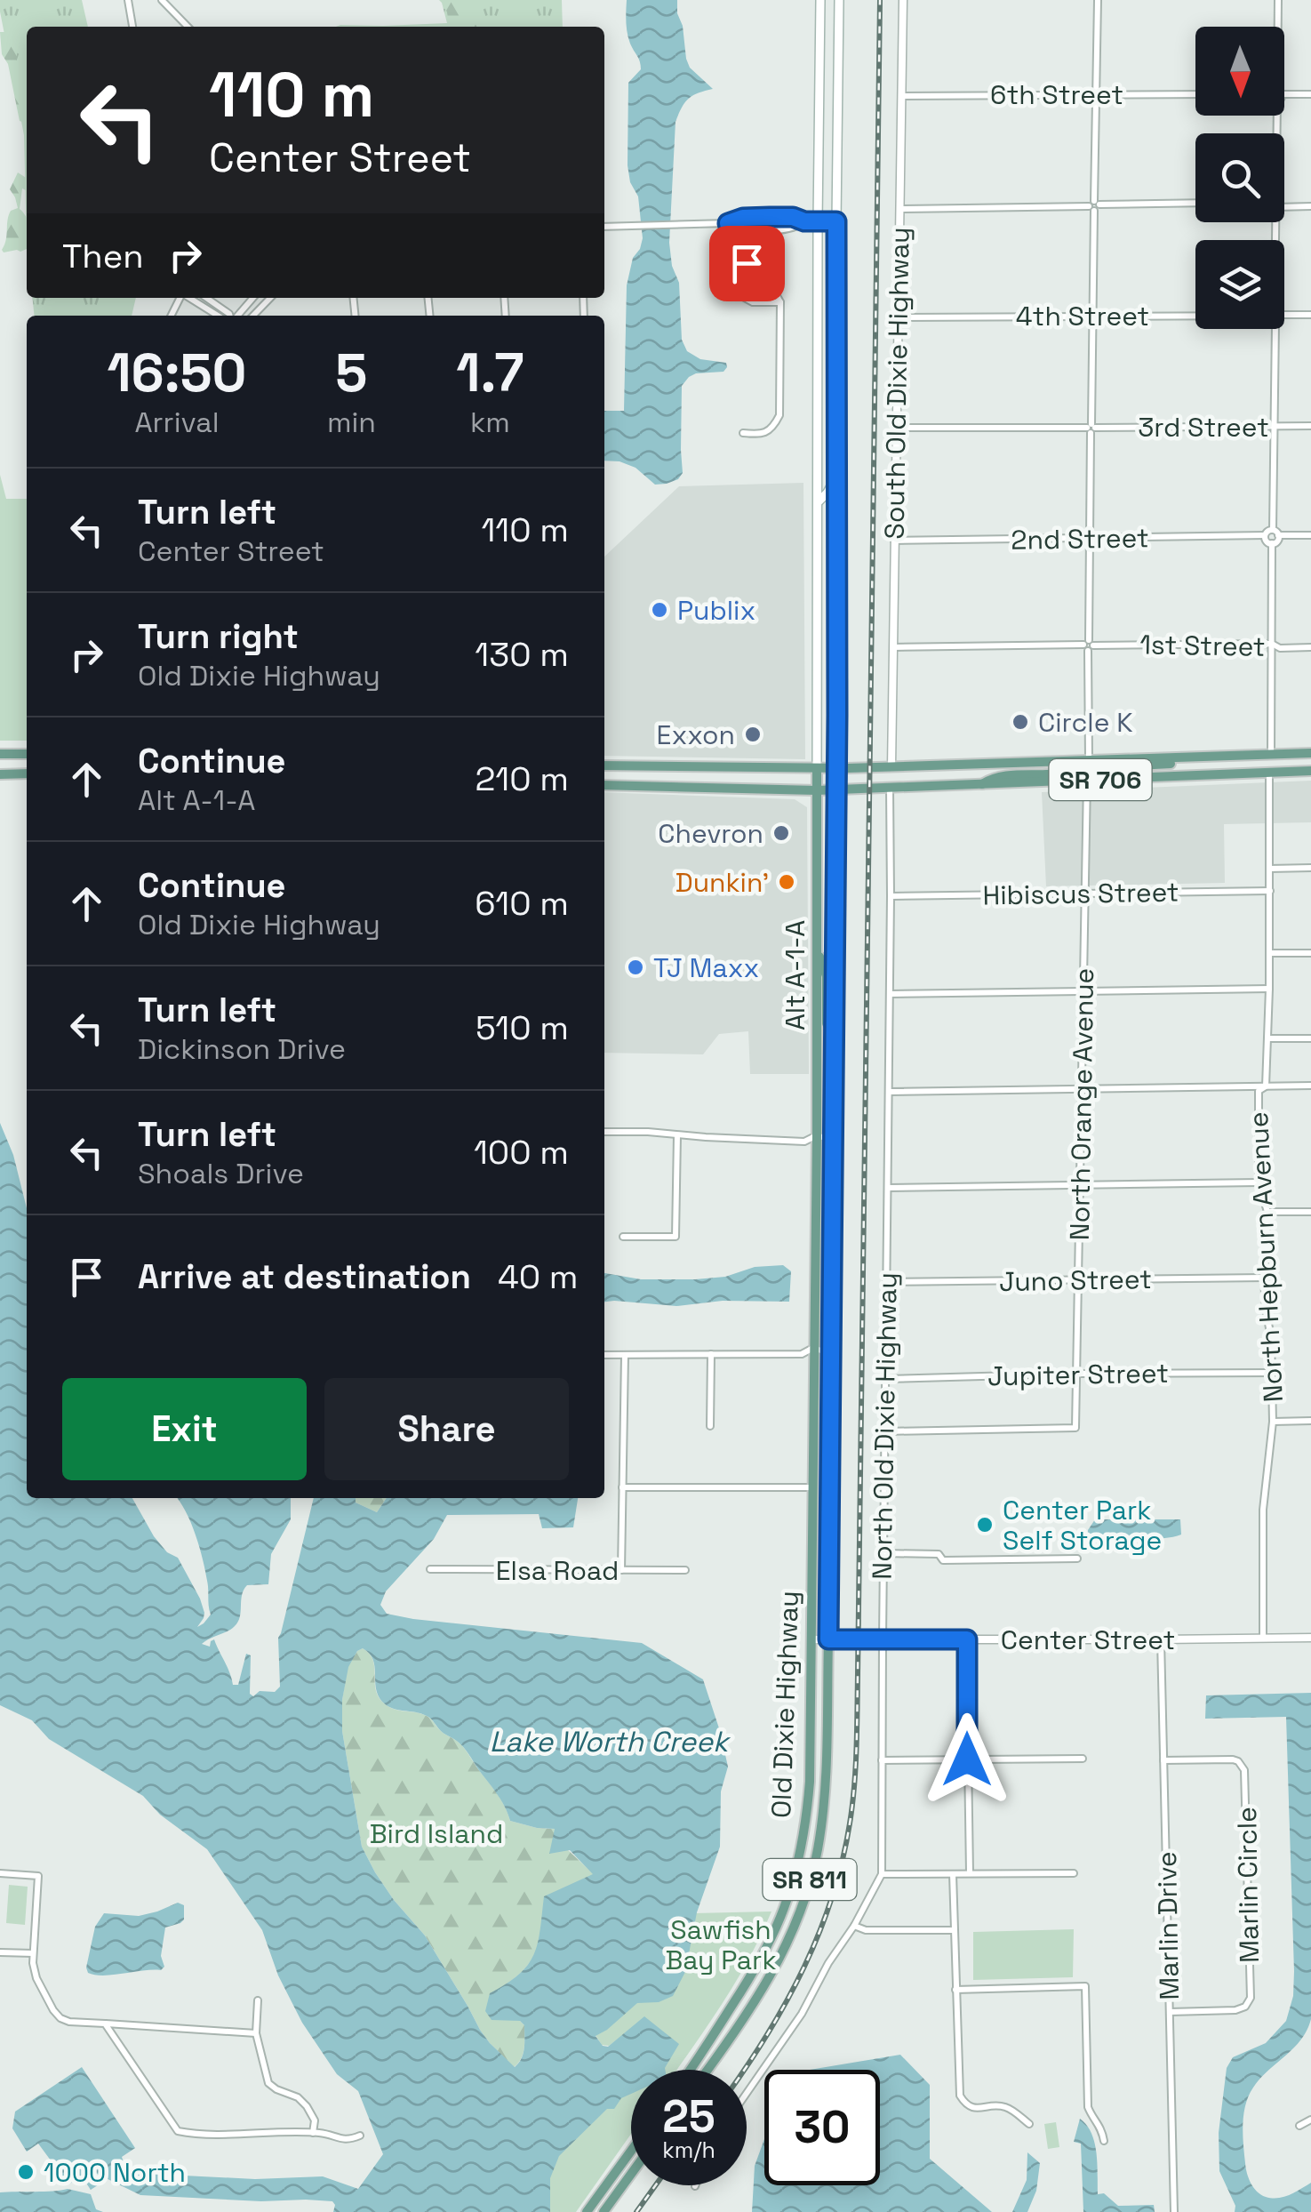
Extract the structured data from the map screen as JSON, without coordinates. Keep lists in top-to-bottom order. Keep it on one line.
{"streets":{"main road":["SR 706","Alt A-1-A","Old Dixie Highway","SR 811"],"street":["6th Street","4th Street","South Old Dixie Highway","3rd Street","2nd Street","1st Street","Hibiscus Street","North Orange Avenue","North Hepburn Avenue","Juno Street","Jupiter Street","North Old Dixie Highway","Elsa Road","Center Street","Marlin Circle","Marlin Drive"]},"crossings":[["6th Street","South Old Dixie Highway"],["4th Street","South Old Dixie Highway"],["South Old Dixie Highway","3rd Street"],["South Old Dixie Highway","2nd Street"],["South Old Dixie Highway","1st Street"],["South Old Dixie Highway","SR 706"],["SR 706","Alt A-1-A"],["SR 706","North Orange Avenue"],["SR 706","North Hepburn Avenue"],["SR 706","North Old Dixie Highway"],["SR 706","SR 811"],["Hibiscus Street","North Orange Avenue"],["Hibiscus Street","North Hepburn Avenue"],["Hibiscus Street","North Old Dixie Highway"],["Alt A-1-A","Old Dixie Highway"],["Alt A-1-A","SR 811"],["North Orange Avenue","Juno Street"],["North Orange Avenue","Jupiter Street"],["North Orange Avenue","North Old Dixie Highway"],["North Hepburn Avenue","Juno Street"],["North Hepburn Avenue","Jupiter Street"],["North Hepburn Avenue","Center Street"],["Juno Street","North Old Dixie Highway"],["Jupiter Street","North Old Dixie Highway"],["North Old Dixie Highway","Center Street"],["Center Street","Old Dixie Highway"],["Center Street","Marlin Drive"],["Marlin Circle","Marlin Drive"]],"water":["Lake Worth Creek"],"parks":["Bird Island","Sawfish Bay Park"],"places":["Publix","Circle K","Exxon","Chevron","Dunkin'","TJ Maxx","Center Park Self Storage","1000 North"],"north":"bottom","page":{"turn":["110 m","Center Street"],"then":"Then","eta":["16:50","Arrival","5","min","1.7","km"],"list":[{"name":"Turn left","note":"Center Street","value":"110 m"},{"name":"Turn right","note":"Old Dixie Highway","value":"130 m"},{"name":"Continue","note":"Alt A-1-A","value":"210 m"},{"name":"Continue","note":"Old Dixie Highway","value":"610 m"},{"name":"Turn left","note":"Dickinson Drive","value":"510 m"},{"name":"Turn left","note":"Shoals Drive","value":"100 m"},{"name":"Arrive at destination","value":"40 m"}],"buttons":["Exit","Share"],"speed":"25 km/h","limit":"30"}}
